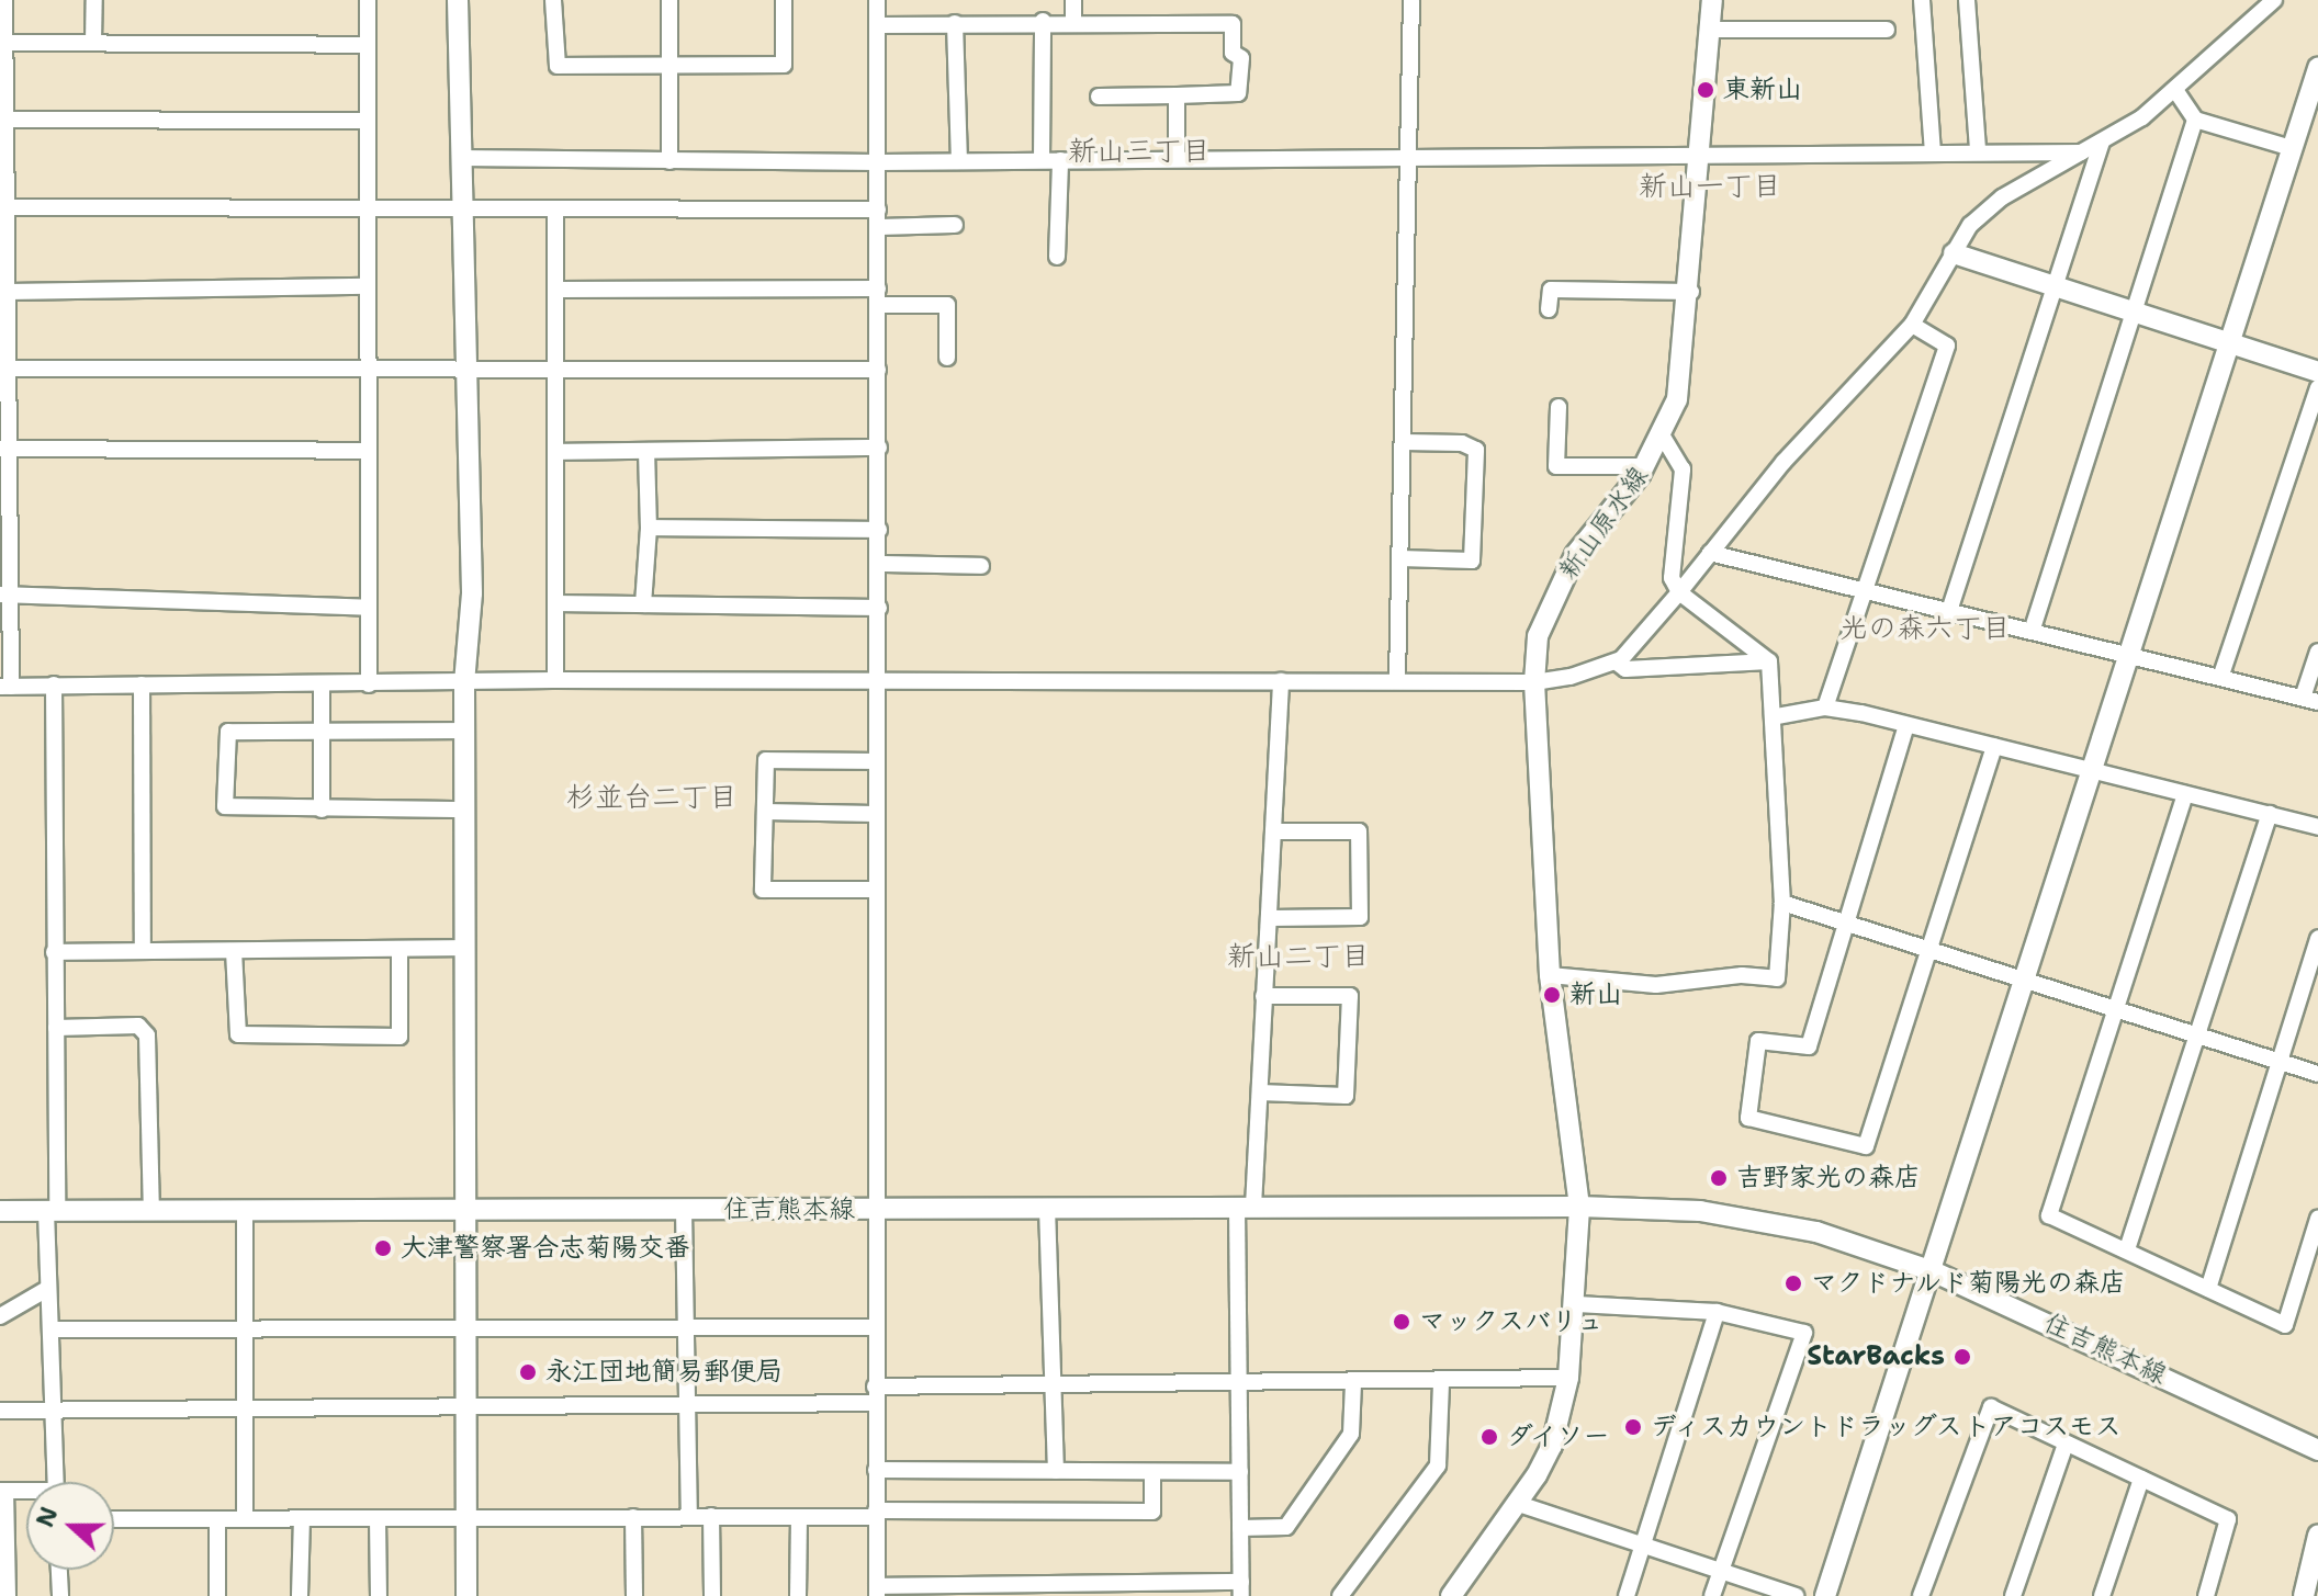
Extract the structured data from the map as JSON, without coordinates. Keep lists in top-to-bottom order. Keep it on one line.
{"streets":{"main road":["新山原水線","住吉熊本線"]},"crossings":[["新山原水線","住吉熊本線"]],"districts":["新山三丁目","新山一丁目","光の森六丁目","杉並台二丁目","新山二丁目"],"places":["東新山","新山","吉野家光の森店","大津警察署合志菊陽交番","マクドナルド菊陽光の森店","マックスバリュ","StarBacks","永江団地簡易郵便局","ディスカウントドラッグストアコスモス","ダイソー"],"north":"left"}
